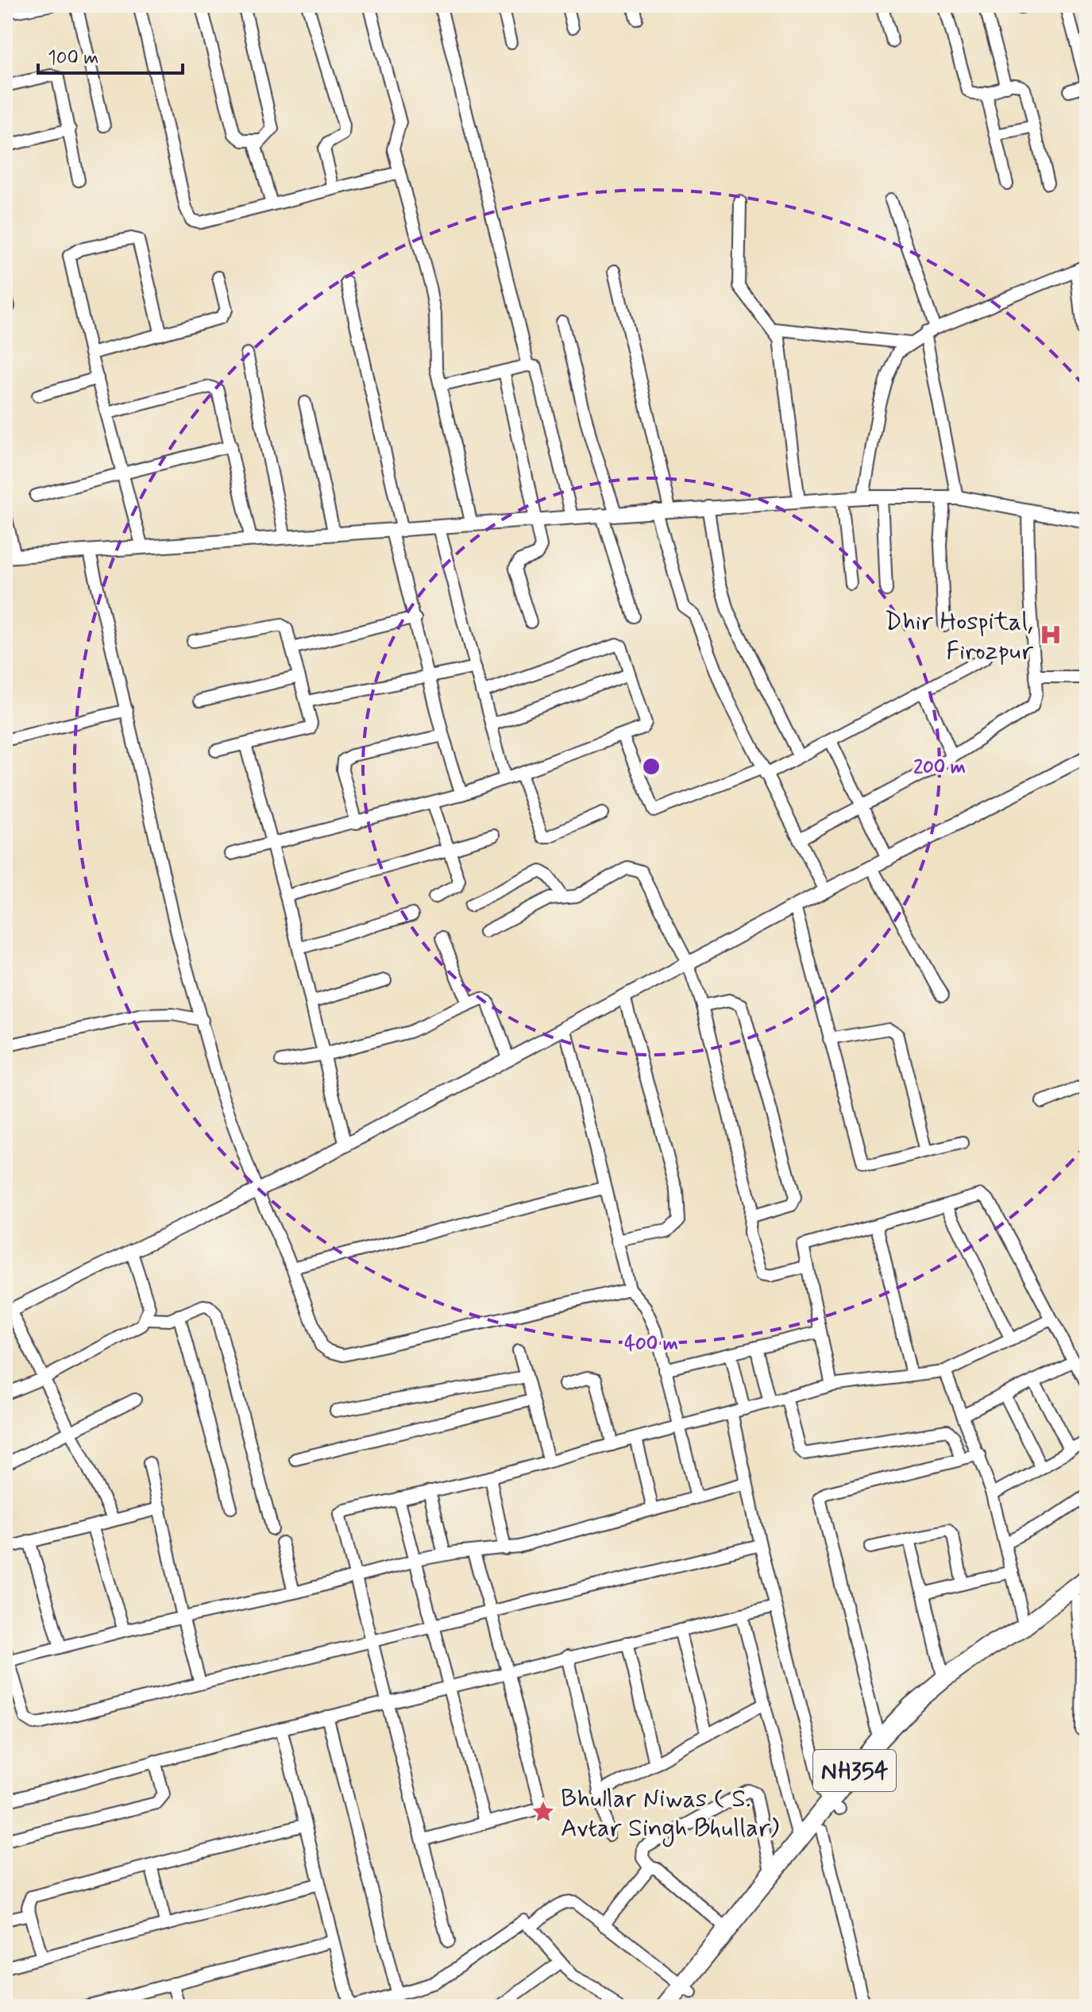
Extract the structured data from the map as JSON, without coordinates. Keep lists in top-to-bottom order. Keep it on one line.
{"streets":{"highway":["NH354"]},"places":{"hospital":["Dhir Hospital, Firozpur"],"place":["Bhullar Niwas ( S. Avtar Singh Bhullar)"]},"scale_bar":"100 m","rings":["200 m","400 m"]}
